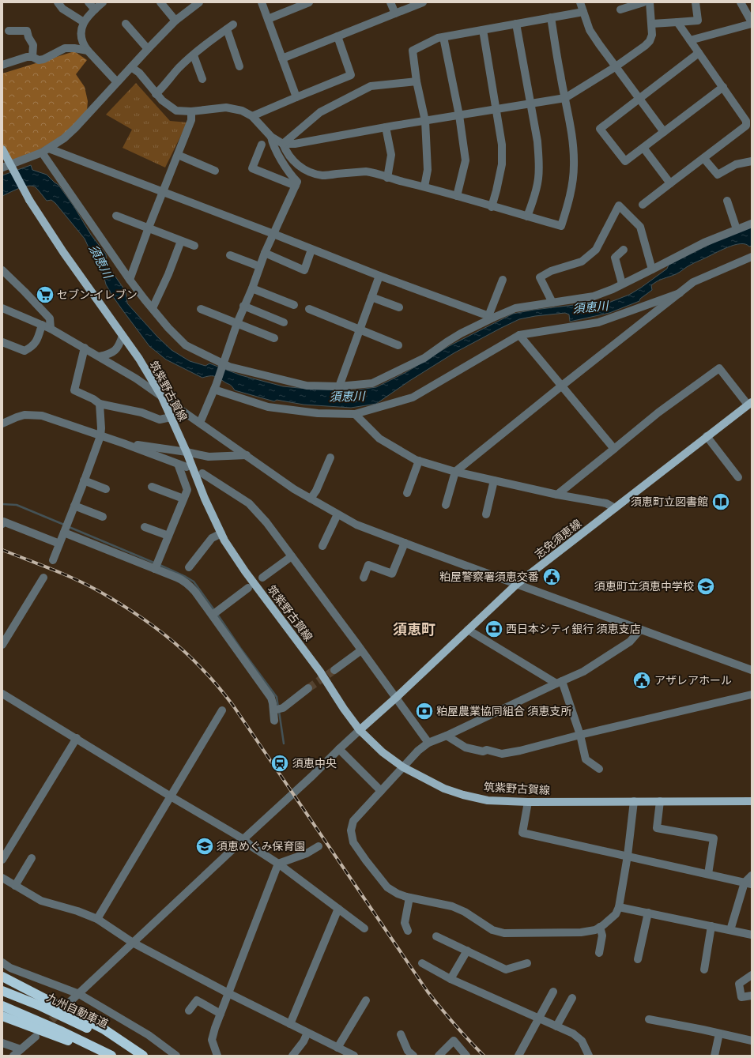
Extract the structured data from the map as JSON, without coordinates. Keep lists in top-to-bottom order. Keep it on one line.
{"streets":{"highway":["九州自動車道"],"main road":["筑紫野古賀線","志免須恵線"]},"crossings":[["筑紫野古賀線","志免須恵線"]],"districts":["須恵町"],"water":["須恵川"],"places":{"supermarket":["セブン-イレブン"],"library":["須恵町立図書館"],"public building":["粕屋警察署須恵交番","アザレアホール"],"school or university":["須恵町立須恵中学校","須恵めぐみ保育園"],"bank":["西日本シティ銀行 須恵支店","粕屋農業協同組合 須恵支所"],"station":["須恵中央"]}}
